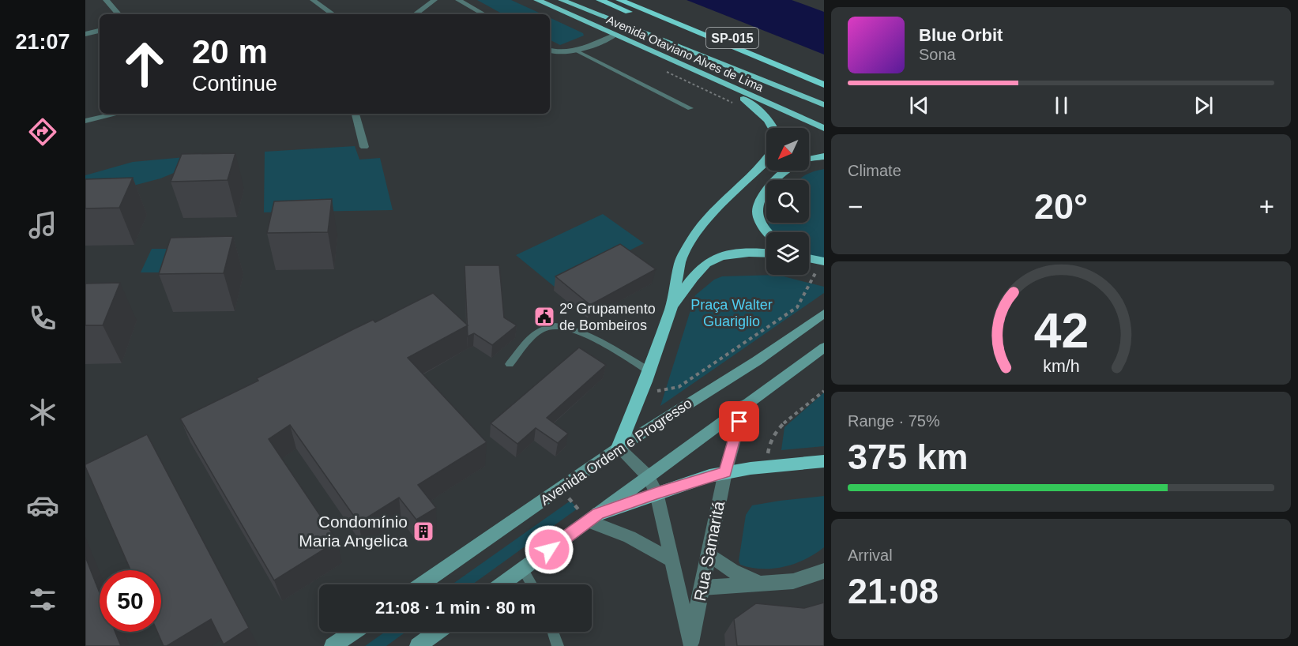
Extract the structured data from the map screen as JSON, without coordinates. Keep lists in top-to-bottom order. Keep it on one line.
{"streets":{"highway":["SP-015","Avenida Otaviano Alves de Lima"],"main road":["Avenida Ordem e Progresso"],"street":["Rua Samaritá"]},"crossings":[["Avenida Ordem e Progresso","Rua Samaritá"]],"parks":["Praça Walter Guariglio"],"places":{"public building":["2º Grupamento de Bombeiros"],"building":["Condomínio Maria Angelica"]},"north":"bottom left","page":{"tabs":"21:07","turn":["20 m","Continue"],"song":["Blue Orbit","Sona"],"tile":["Climate",["Range · 75%","375 km"],["Arrival","21:08"]],"heat":["−","20°","+"],"limit":"50","trip":"21:08 · 1 min · 80 m","gauge":["42","km/h"]}}
